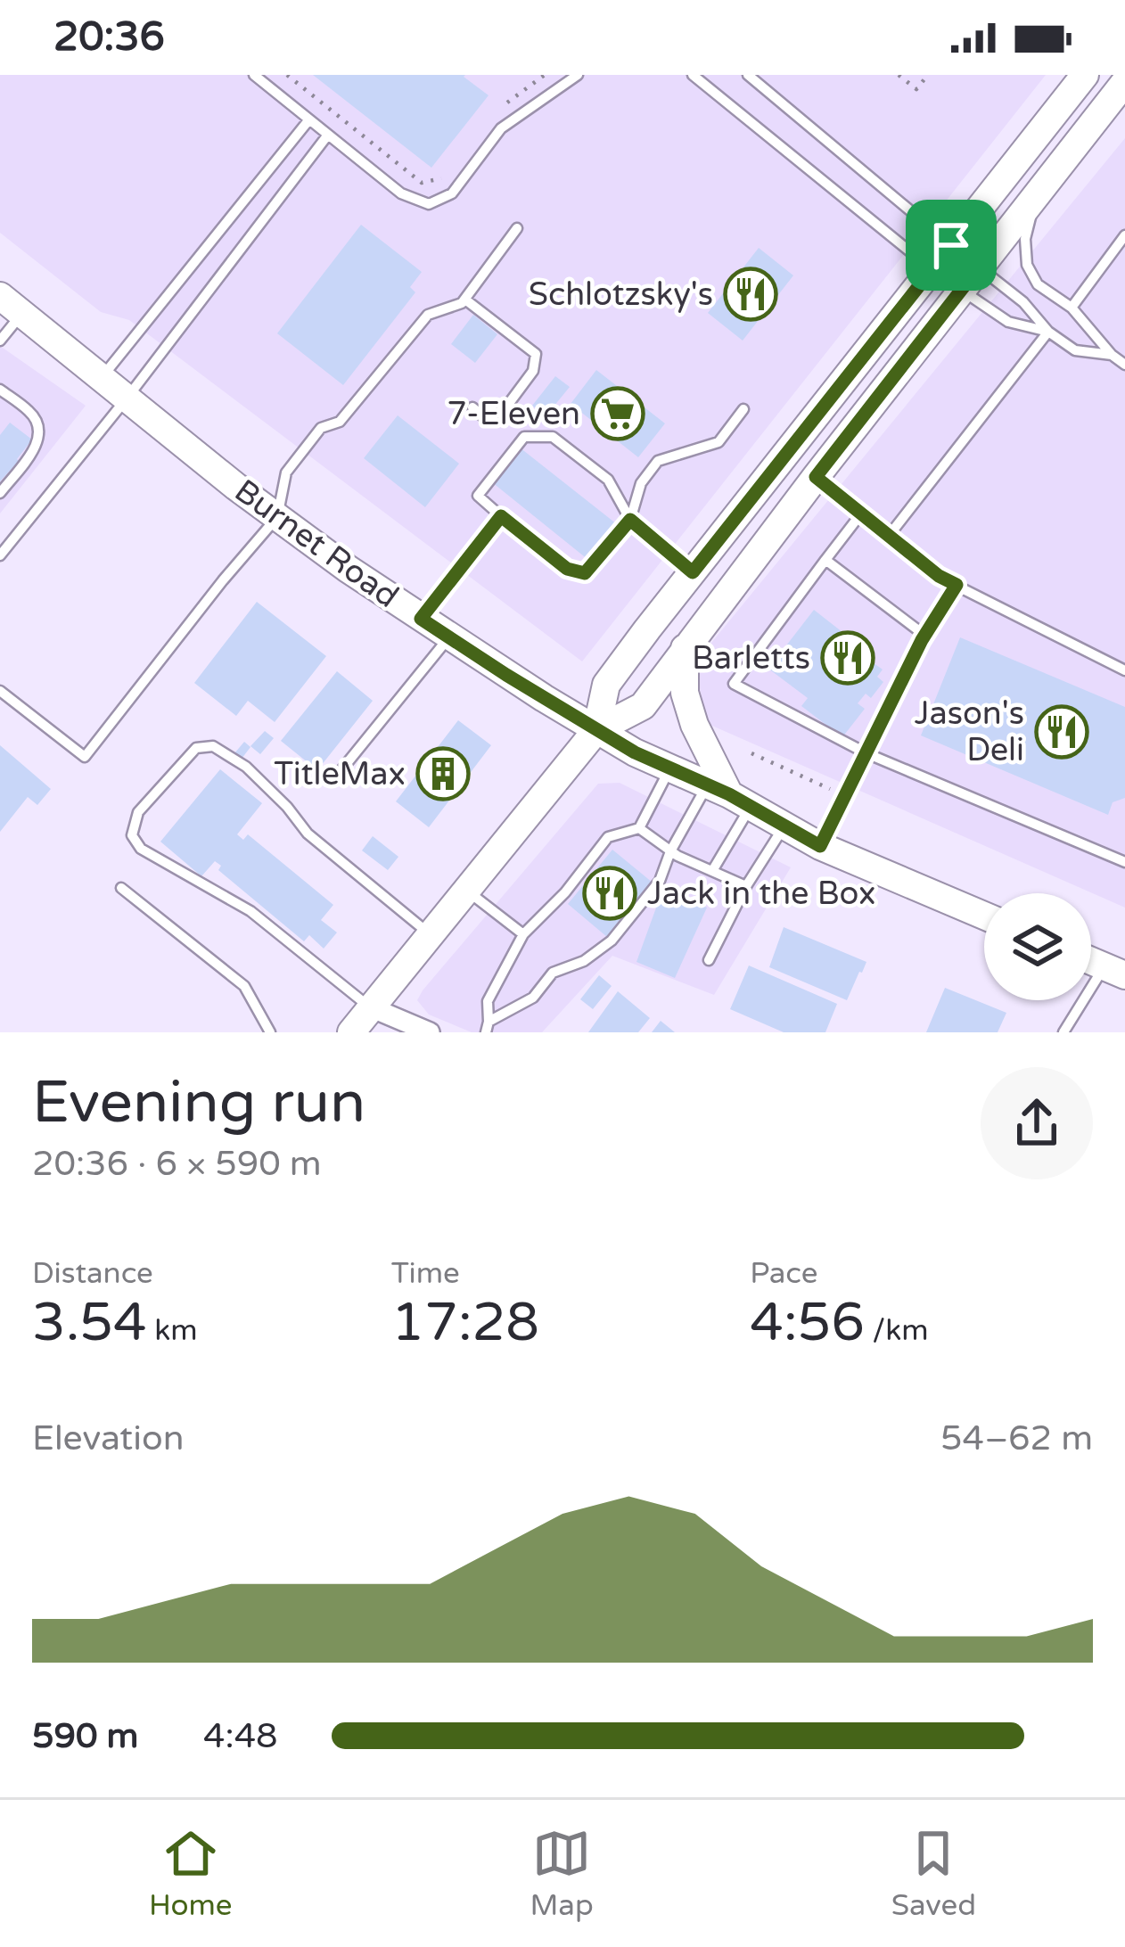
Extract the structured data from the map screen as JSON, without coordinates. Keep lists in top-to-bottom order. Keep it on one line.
{"streets":{"main road":["Burnet Road"]},"places":{"restaurant":["Schlotzsky's","Barletts","Jason's Deli","Jack in the Box"],"supermarket":["7-Eleven"],"building":["TitleMax"]},"page":{"status":"20:36","heading":["Evening run","20:36 · 6 × 590 m"],"stats":[["Distance","3.54 km"],["Time","17:28"],["Pace","4:56 /km"]],"chart":["Elevation","54–62 m"],"list":[{"name":"590 m","note":"4:48"}],"tabs":["Home","Map","Saved"]}}
